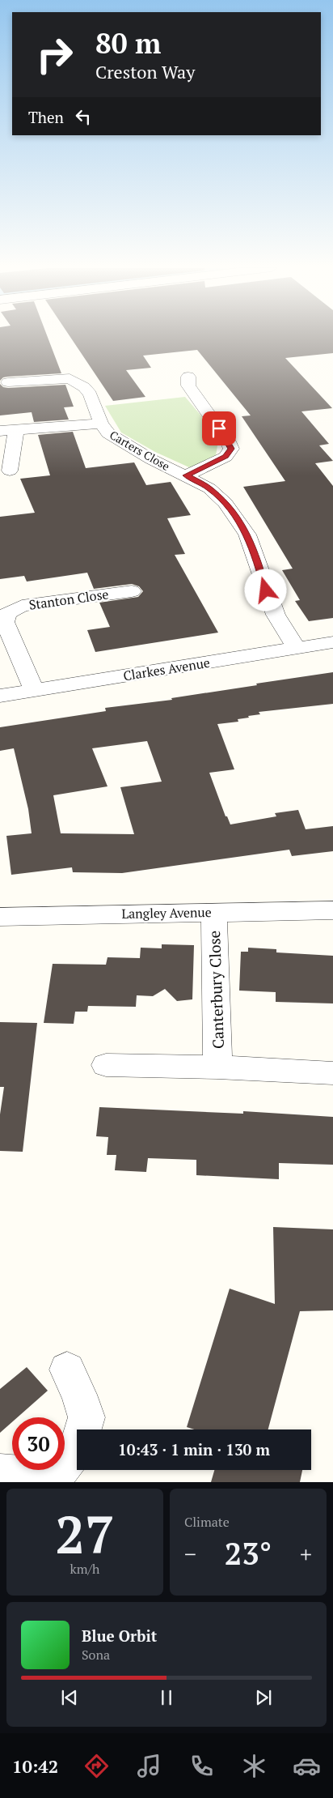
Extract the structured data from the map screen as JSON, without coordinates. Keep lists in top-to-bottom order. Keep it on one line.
{"streets":{"street":["Carters Close","Stanton Close","Clarkes Avenue","Langley Avenue","Canterbury Close"]},"crossings":[["Carters Close","Clarkes Avenue"],["Stanton Close","Clarkes Avenue"],["Langley Avenue","Canterbury Close"]],"page":{"turn":["80 m","Creston Way"],"then":"Then","limit":"30","trip":"10:43 · 1 min · 130 m","tile":[["27","km/h"],"Climate"],"heat":["−","23°","+"],"song":["Blue Orbit","Sona"],"tabs":"10:42"}}
